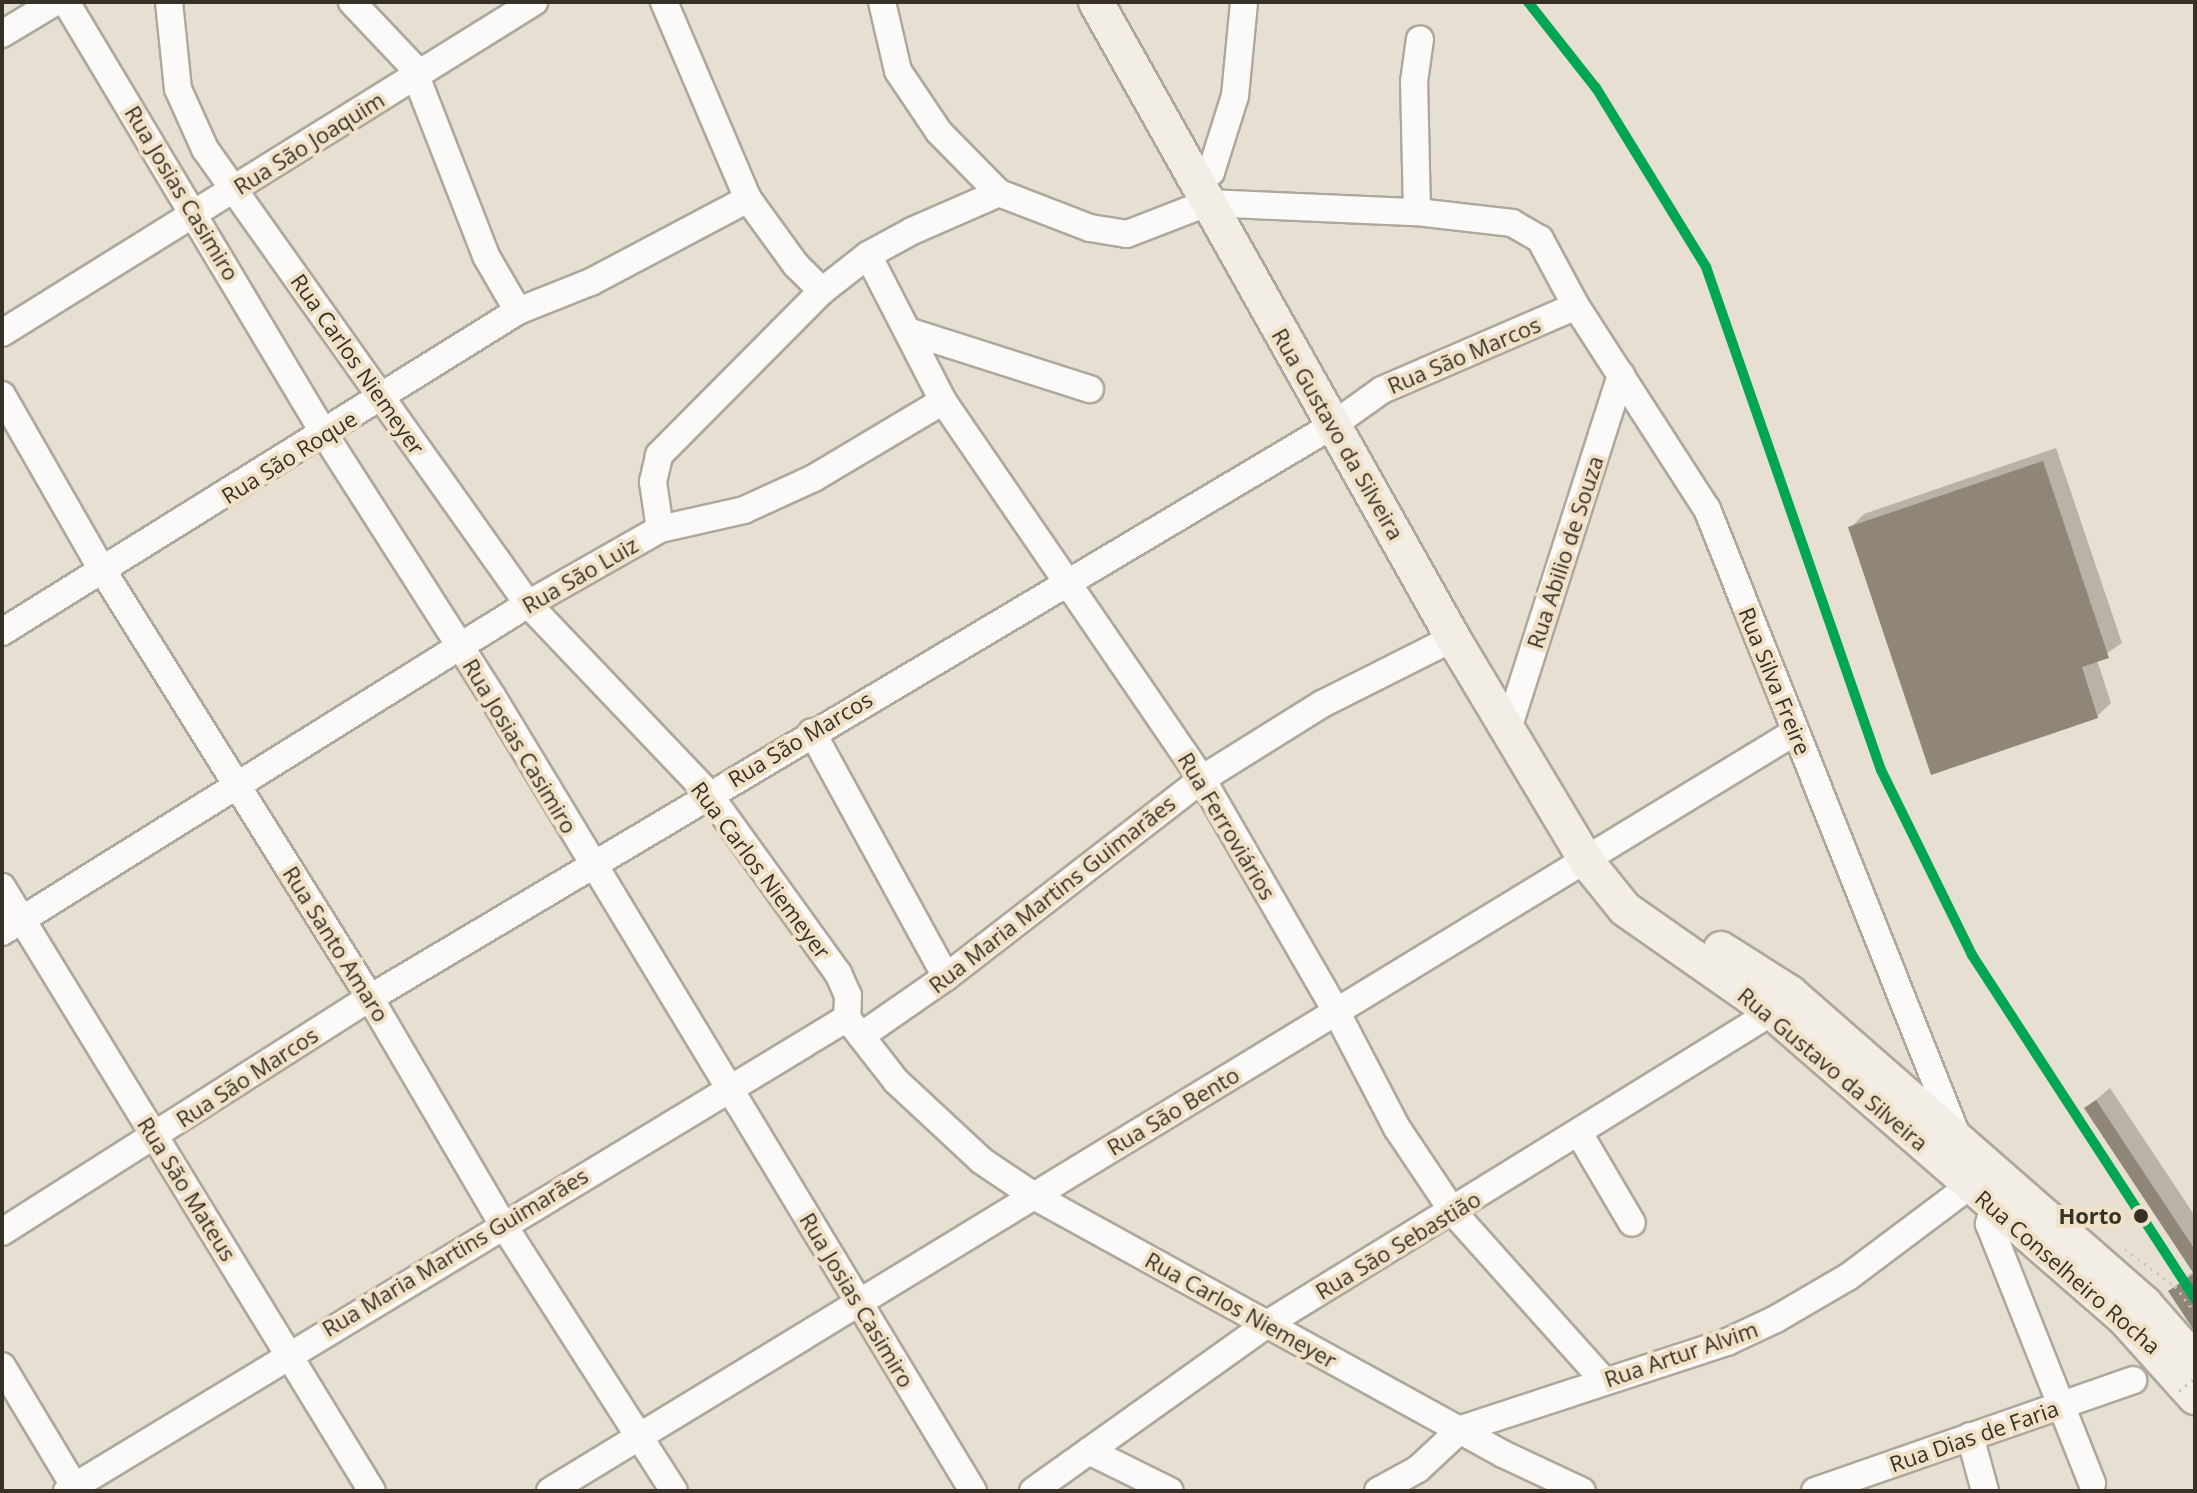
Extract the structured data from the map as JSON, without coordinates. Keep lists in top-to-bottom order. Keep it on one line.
{"streets":{"main road":["Rua Gustavo da Silveira","Rua Conselheiro Rocha"],"street":["Rua São Joaquim","Rua Josias Casimiro","Rua São Marcos","Rua Carlos Niemeyer","Rua São Roque","Rua Abilio de Souza","Rua São Luiz","Rua Silva Freire","Rua Ferroviários","Rua Maria Martins Guimarães","Rua Santo Amaro","Rua São Bento","Rua São Mateus","Rua São Sebastião","Rua Artur Alvim","Rua Dias de Faria"]},"crossings":[["Rua São Joaquim","Rua Josias Casimiro"],["Rua São Joaquim","Rua Carlos Niemeyer"],["Rua Josias Casimiro","Rua São Marcos"],["Rua Josias Casimiro","Rua São Roque"],["Rua Josias Casimiro","Rua São Luiz"],["Rua Josias Casimiro","Rua Maria Martins Guimarães"],["Rua Josias Casimiro","Rua São Bento"],["Rua São Marcos","Rua Carlos Niemeyer"],["Rua São Marcos","Rua Gustavo da Silveira"],["Rua São Marcos","Rua Silva Freire"],["Rua São Marcos","Rua Ferroviários"],["Rua São Marcos","Rua Santo Amaro"],["Rua São Marcos","Rua São Mateus"],["Rua Carlos Niemeyer","Rua São Roque"],["Rua Carlos Niemeyer","Rua São Luiz"],["Rua Carlos Niemeyer","Rua Maria Martins Guimarães"],["Rua Carlos Niemeyer","Rua São Bento"],["Rua Carlos Niemeyer","Rua São Sebastião"],["Rua Carlos Niemeyer","Rua Artur Alvim"],["Rua Gustavo da Silveira","Rua Abilio de Souza"],["Rua Gustavo da Silveira","Rua Silva Freire"],["Rua Gustavo da Silveira","Rua Maria Martins Guimarães"],["Rua Gustavo da Silveira","Rua São Bento"],["Rua Gustavo da Silveira","Rua São Sebastião"],["Rua Gustavo da Silveira","Rua Conselheiro Rocha"],["Rua Gustavo da Silveira","Rua Artur Alvim"],["Rua São Roque","Rua Santo Amaro"],["Rua Abilio de Souza","Rua Silva Freire"],["Rua São Luiz","Rua Ferroviários"],["Rua São Luiz","Rua Santo Amaro"],["Rua São Luiz","Rua São Mateus"],["Rua Silva Freire","Rua São Bento"],["Rua Silva Freire","Rua Conselheiro Rocha"],["Rua Ferroviários","Rua Maria Martins Guimarães"],["Rua Ferroviários","Rua São Bento"],["Rua Ferroviários","Rua São Sebastião"],["Rua Ferroviários","Rua Artur Alvim"],["Rua Maria Martins Guimarães","Rua Santo Amaro"],["Rua Maria Martins Guimarães","Rua São Mateus"],["Rua Santo Amaro","Rua São Bento"],["Rua Conselheiro Rocha","Rua Artur Alvim"]],"places":["Horto"]}
